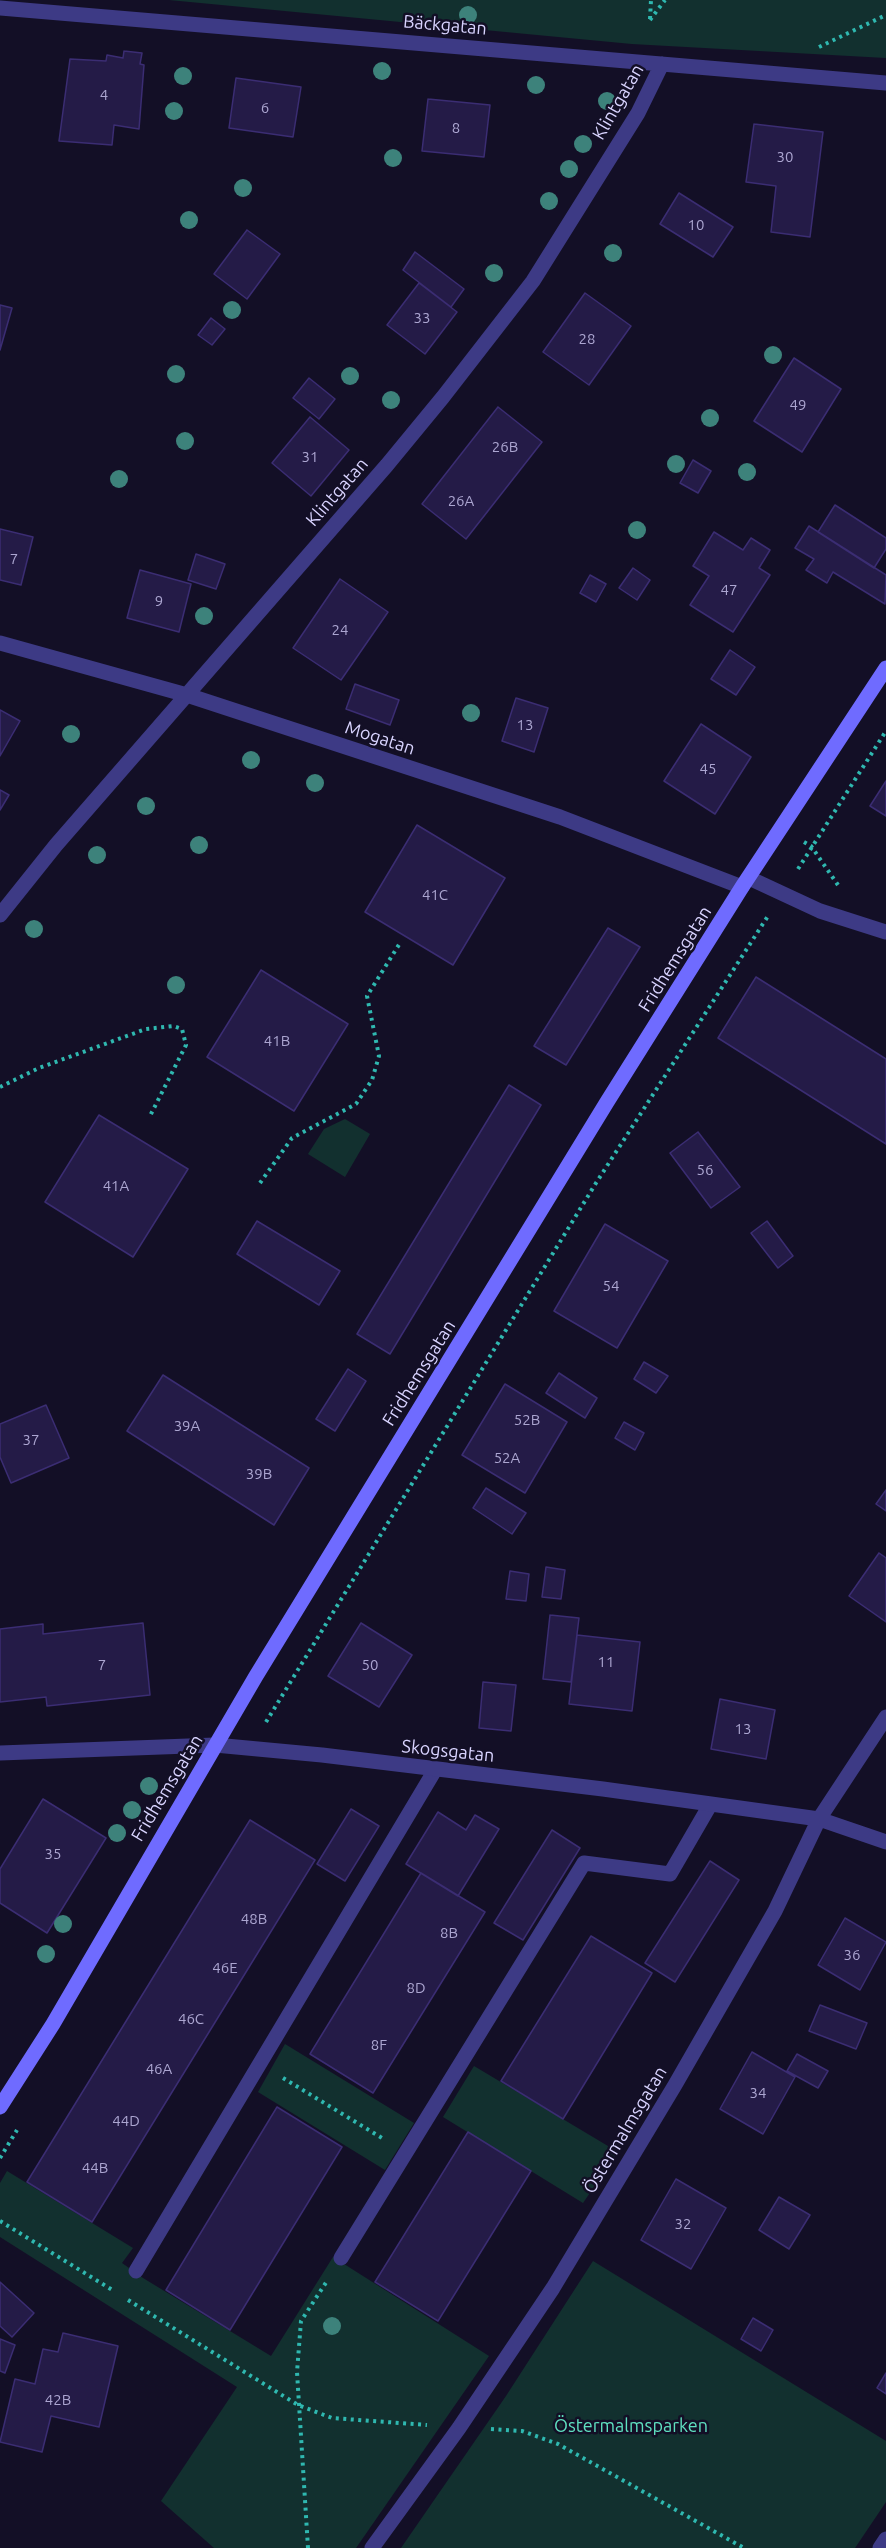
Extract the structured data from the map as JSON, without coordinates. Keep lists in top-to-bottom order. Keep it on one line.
{"streets":{"street":["Bäckgatan","Klintgatan","Mogatan","Fridhemsgatan","Skogsgatan","Östermalmsgatan"]},"crossings":[["Bäckgatan","Klintgatan"],["Klintgatan","Mogatan"],["Mogatan","Fridhemsgatan"],["Fridhemsgatan","Skogsgatan"],["Skogsgatan","Östermalmsgatan"]],"parks":["Östermalmsparken"],"house_numbers":["4","6","8","30","10","33","28","49","26B","31","26A","7","47","9","24","13","45","41C","41B","56","41A","54","52B","39A","37","52A","39B","11","7","50","13","35","48B","8B","36","46E","8D","46C","8F","46A","34","44D","44B","32","42B"]}
